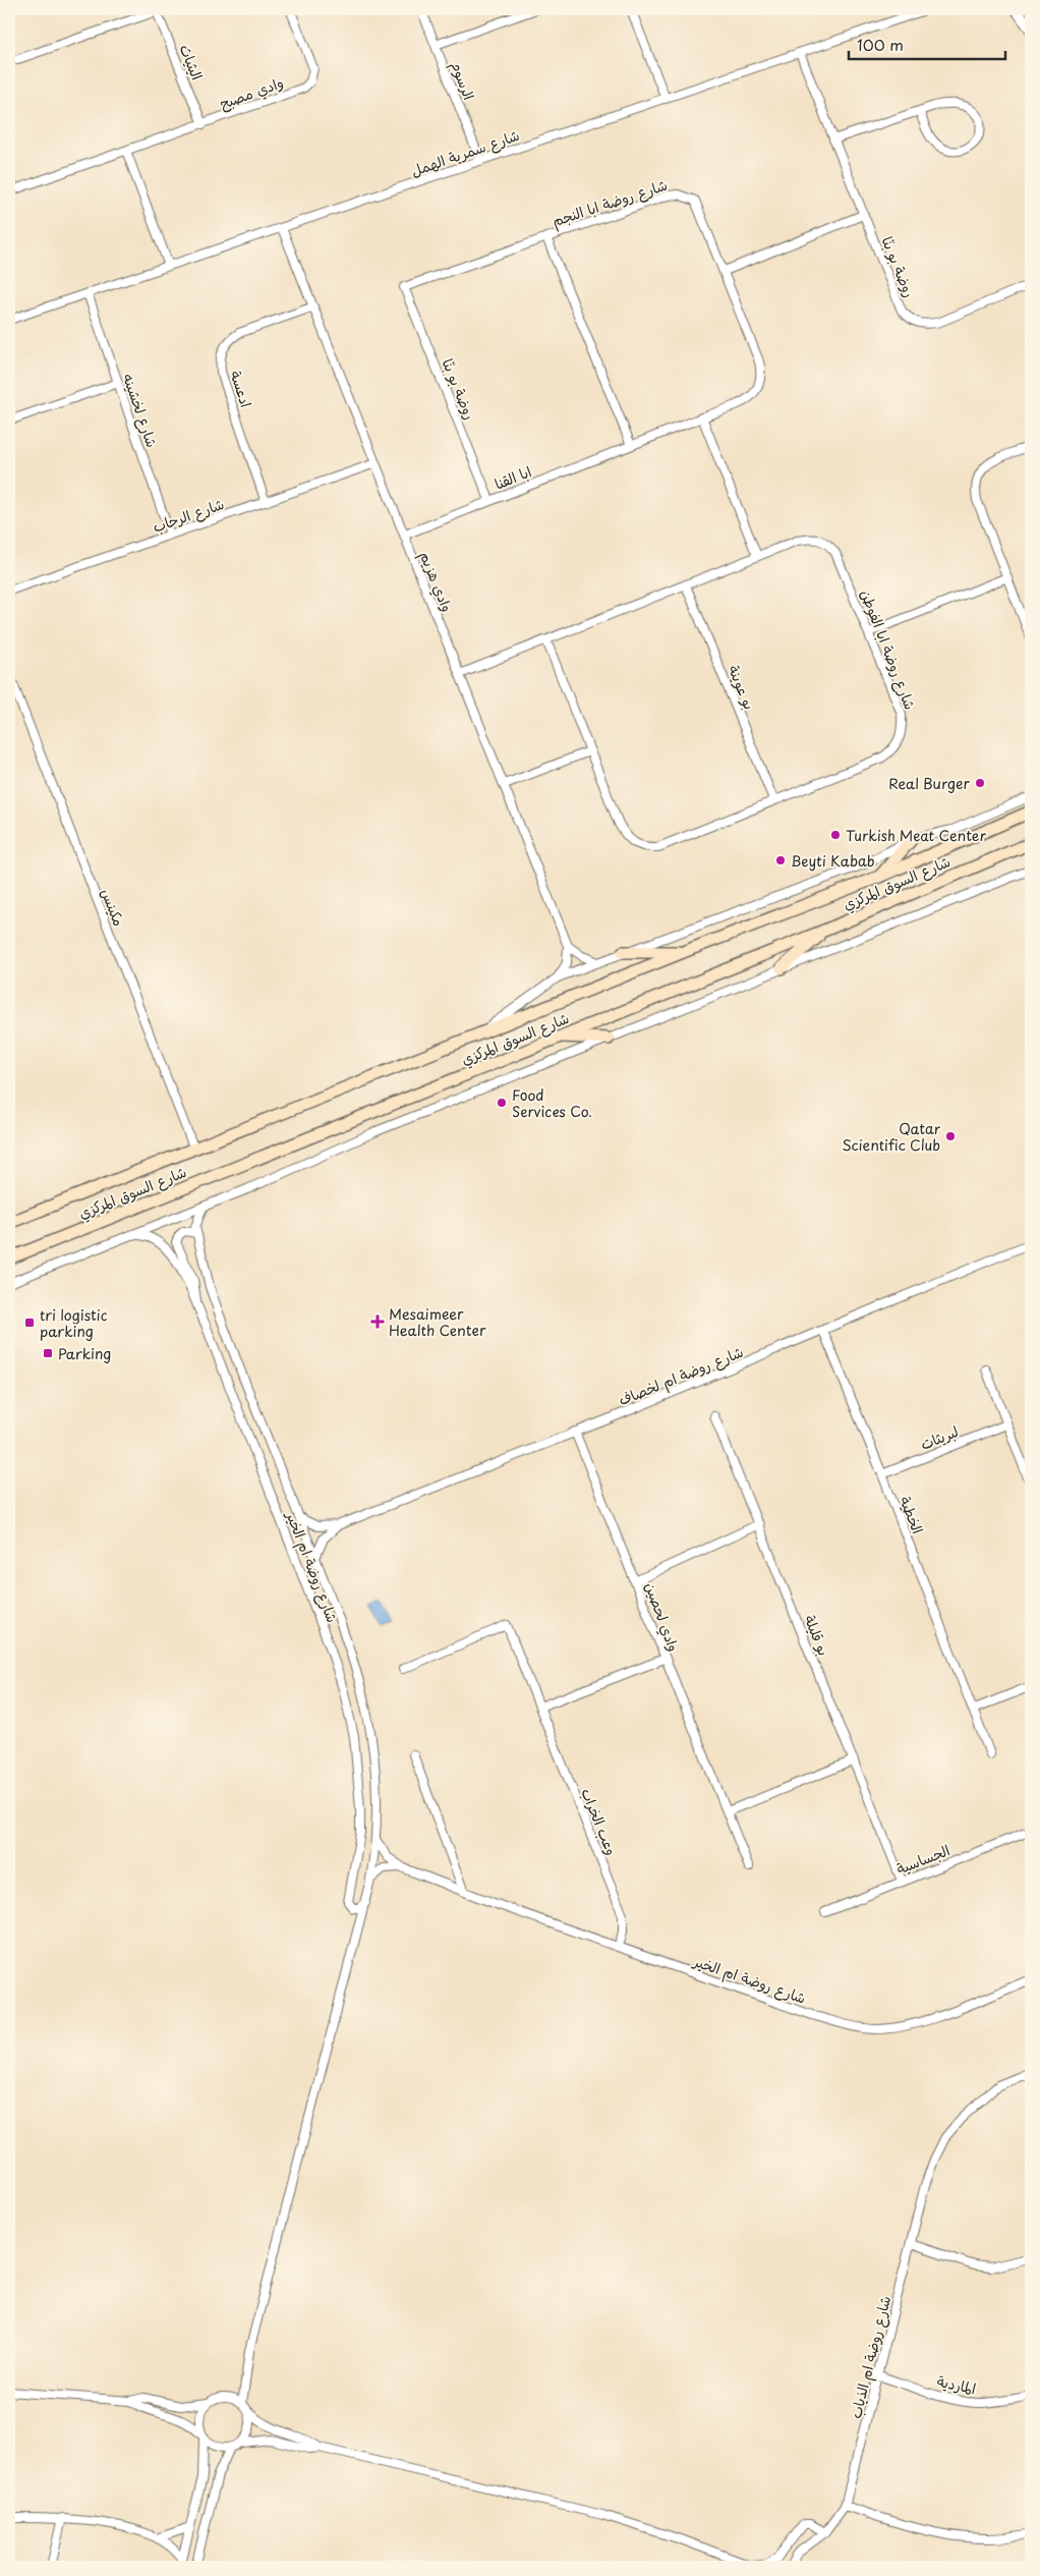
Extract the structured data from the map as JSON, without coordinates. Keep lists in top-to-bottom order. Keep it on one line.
{"streets":{"main road":["شارع السوق المركزي"],"street":["اليثياث","الرسوم","وادي مصبح","شارع سمرية الهمل","شارع روضة ابا النجم","روضة بو بنّا","ادعسة","شارع لخشينه","ابا القنا","شارع الرحاب","وادي هزيم","شارع روضة ابا الفوطن","بو عوينة","مكينس","شارع روضة ام لخصاف","لبريثات","الخطية","شارع روضة ام الخير","وادي لحصين","بو قليلة","وعب الخراب","الجساسية","شارع روضة ام الذياب","الماردية"]},"crossings":[["اليثياث","وادي مصبح"],["الرسوم","شارع سمرية الهمل"],["شارع سمرية الهمل","روضة بو بنّا"],["شارع سمرية الهمل","شارع لخشينه"],["شارع سمرية الهمل","وادي هزيم"],["شارع روضة ابا النجم","روضة بو بنّا"],["شارع روضة ابا النجم","ابا القنا"],["روضة بو بنّا","ابا القنا"],["ادعسة","شارع الرحاب"],["ادعسة","وادي هزيم"],["شارع لخشينه","شارع الرحاب"],["ابا القنا","وادي هزيم"],["شارع الرحاب","وادي هزيم"],["وادي هزيم","شارع روضة ابا الفوطن"],["شارع روضة ابا الفوطن","بو عوينة"],["شارع السوق المركزي","مكينس"],["شارع روضة ام لخصاف","الخطية"],["شارع روضة ام لخصاف","شارع روضة ام الخير"],["شارع روضة ام لخصاف","وادي لحصين"],["لبريثات","الخطية"],["شارع روضة ام الخير","وعب الخراب"],["بو قليلة","الجساسية"],["شارع روضة ام الذياب","الماردية"]],"places":{"other":["Real Burger","Turkish Meat Center","Beyti Kabab","Food Services Co.","Qatar Scientific Club"],"health":["Mesaimeer Health Center"],"transit":["tri logistic parking","Parking"]},"scale_bar":"100 m"}
